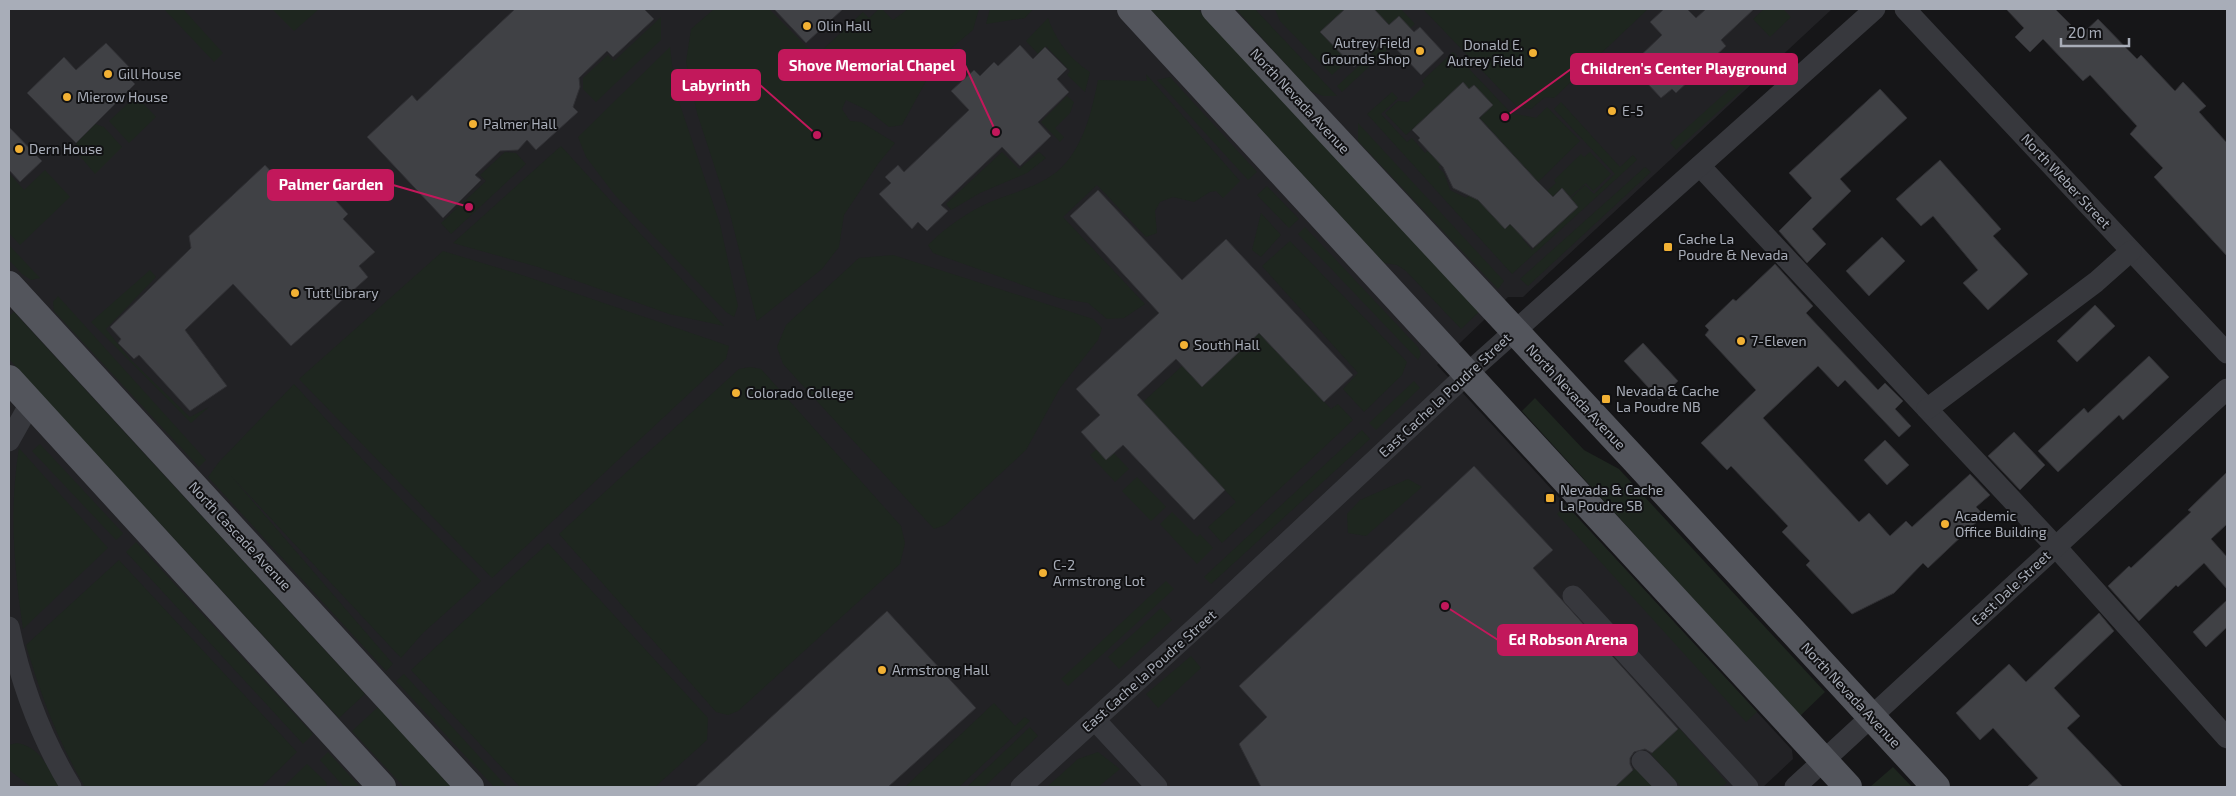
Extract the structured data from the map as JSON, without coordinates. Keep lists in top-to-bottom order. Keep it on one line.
{"streets":{"main road":["North Nevada Avenue","North Cascade Avenue"],"street":["North Weber Street","East Cache la Poudre Street","East Dale Street"]},"crossings":[["North Nevada Avenue","East Cache la Poudre Street"],["North Nevada Avenue","East Dale Street"]],"places":{"other":["Olin Hall","Autrey Field Grounds Shop","Donald E. Autrey Field","Gill House","Mierow House","E-5","Children's Center Playground","Palmer Hall","Shove Memorial Chapel","Labyrinth","Dern House","Palmer Garden","Tutt Library","7-Eleven","South Hall","Colorado College","Academic Office Building","C-2 Armstrong Lot","Ed Robson Arena","Armstrong Hall"],"transit":["Cache La Poudre & Nevada","Nevada & Cache La Poudre NB","Nevada & Cache La Poudre SB"]},"scale_bar":"20 m"}
